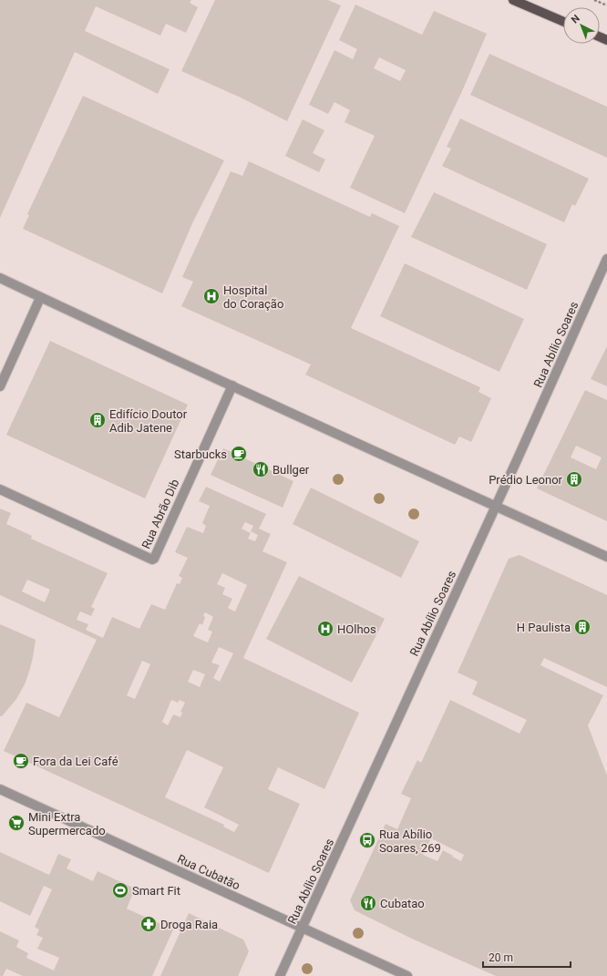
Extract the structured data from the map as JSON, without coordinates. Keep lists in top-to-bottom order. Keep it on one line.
{"streets":{"street":["Rua Abílio Soares","Rua Abrão Dib","Rua Cubatão"]},"crossings":[["Rua Abílio Soares","Rua Cubatão"]],"places":{"hospital":["Hospital do Coração","HOlhos"],"building":["Edifício Doutor Adib Jatene","Prédio Leonor","H Paulista"],"cafe":["Starbucks","Fora da Lei Café"],"restaurant":["Bullger","Cubatao"],"supermarket":["Mini Extra Supermercado"],"bus stop":["Rua Abílio Soares, 269"],"sports":["Smart Fit"],"pharmacy":["Droga Raia"]},"scale_bar":"20 m","north":"top left"}
